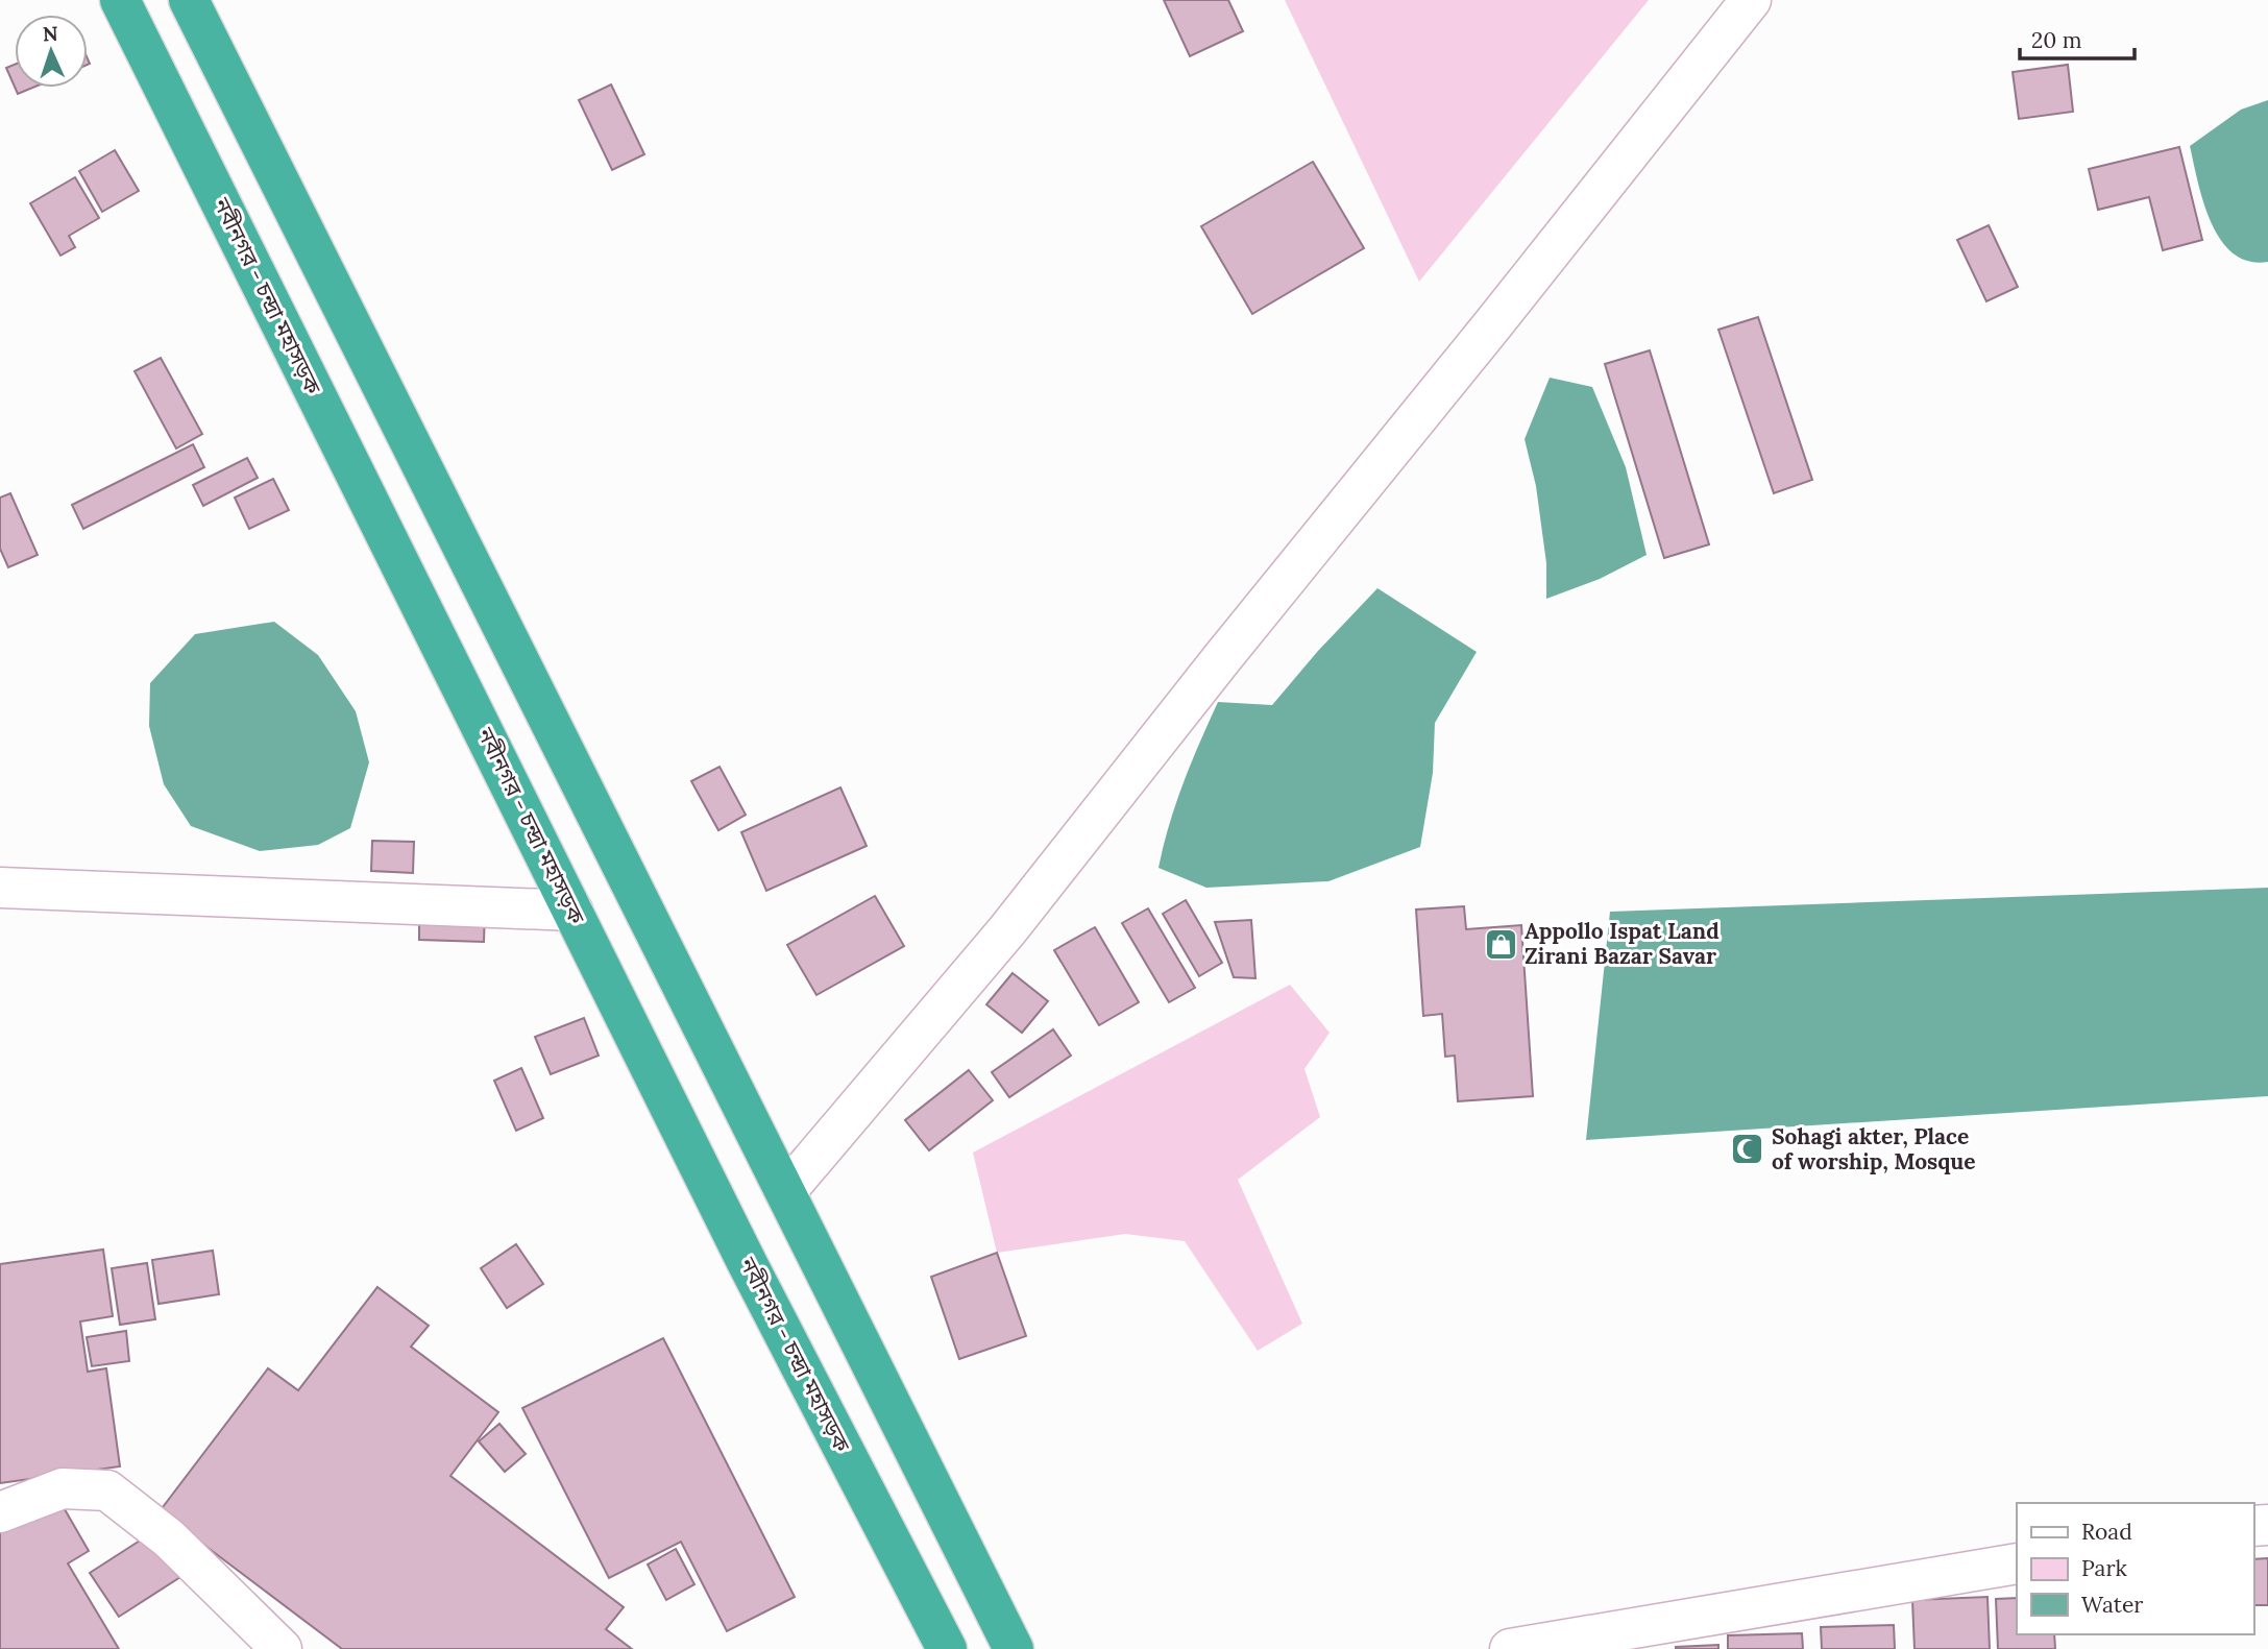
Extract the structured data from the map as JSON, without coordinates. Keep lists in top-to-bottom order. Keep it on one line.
{"streets":{"highway":["নবীনগর - চন্দ্রা মহাসড়ক"]},"places":{"shop":["Appollo Ispat Land Zirani Bazar Savar"],"mosque":["Sohagi akter, Place of worship, Mosque"]},"legend":["Road","Park","Water"],"scale_bar":"20 m","north":"top"}
